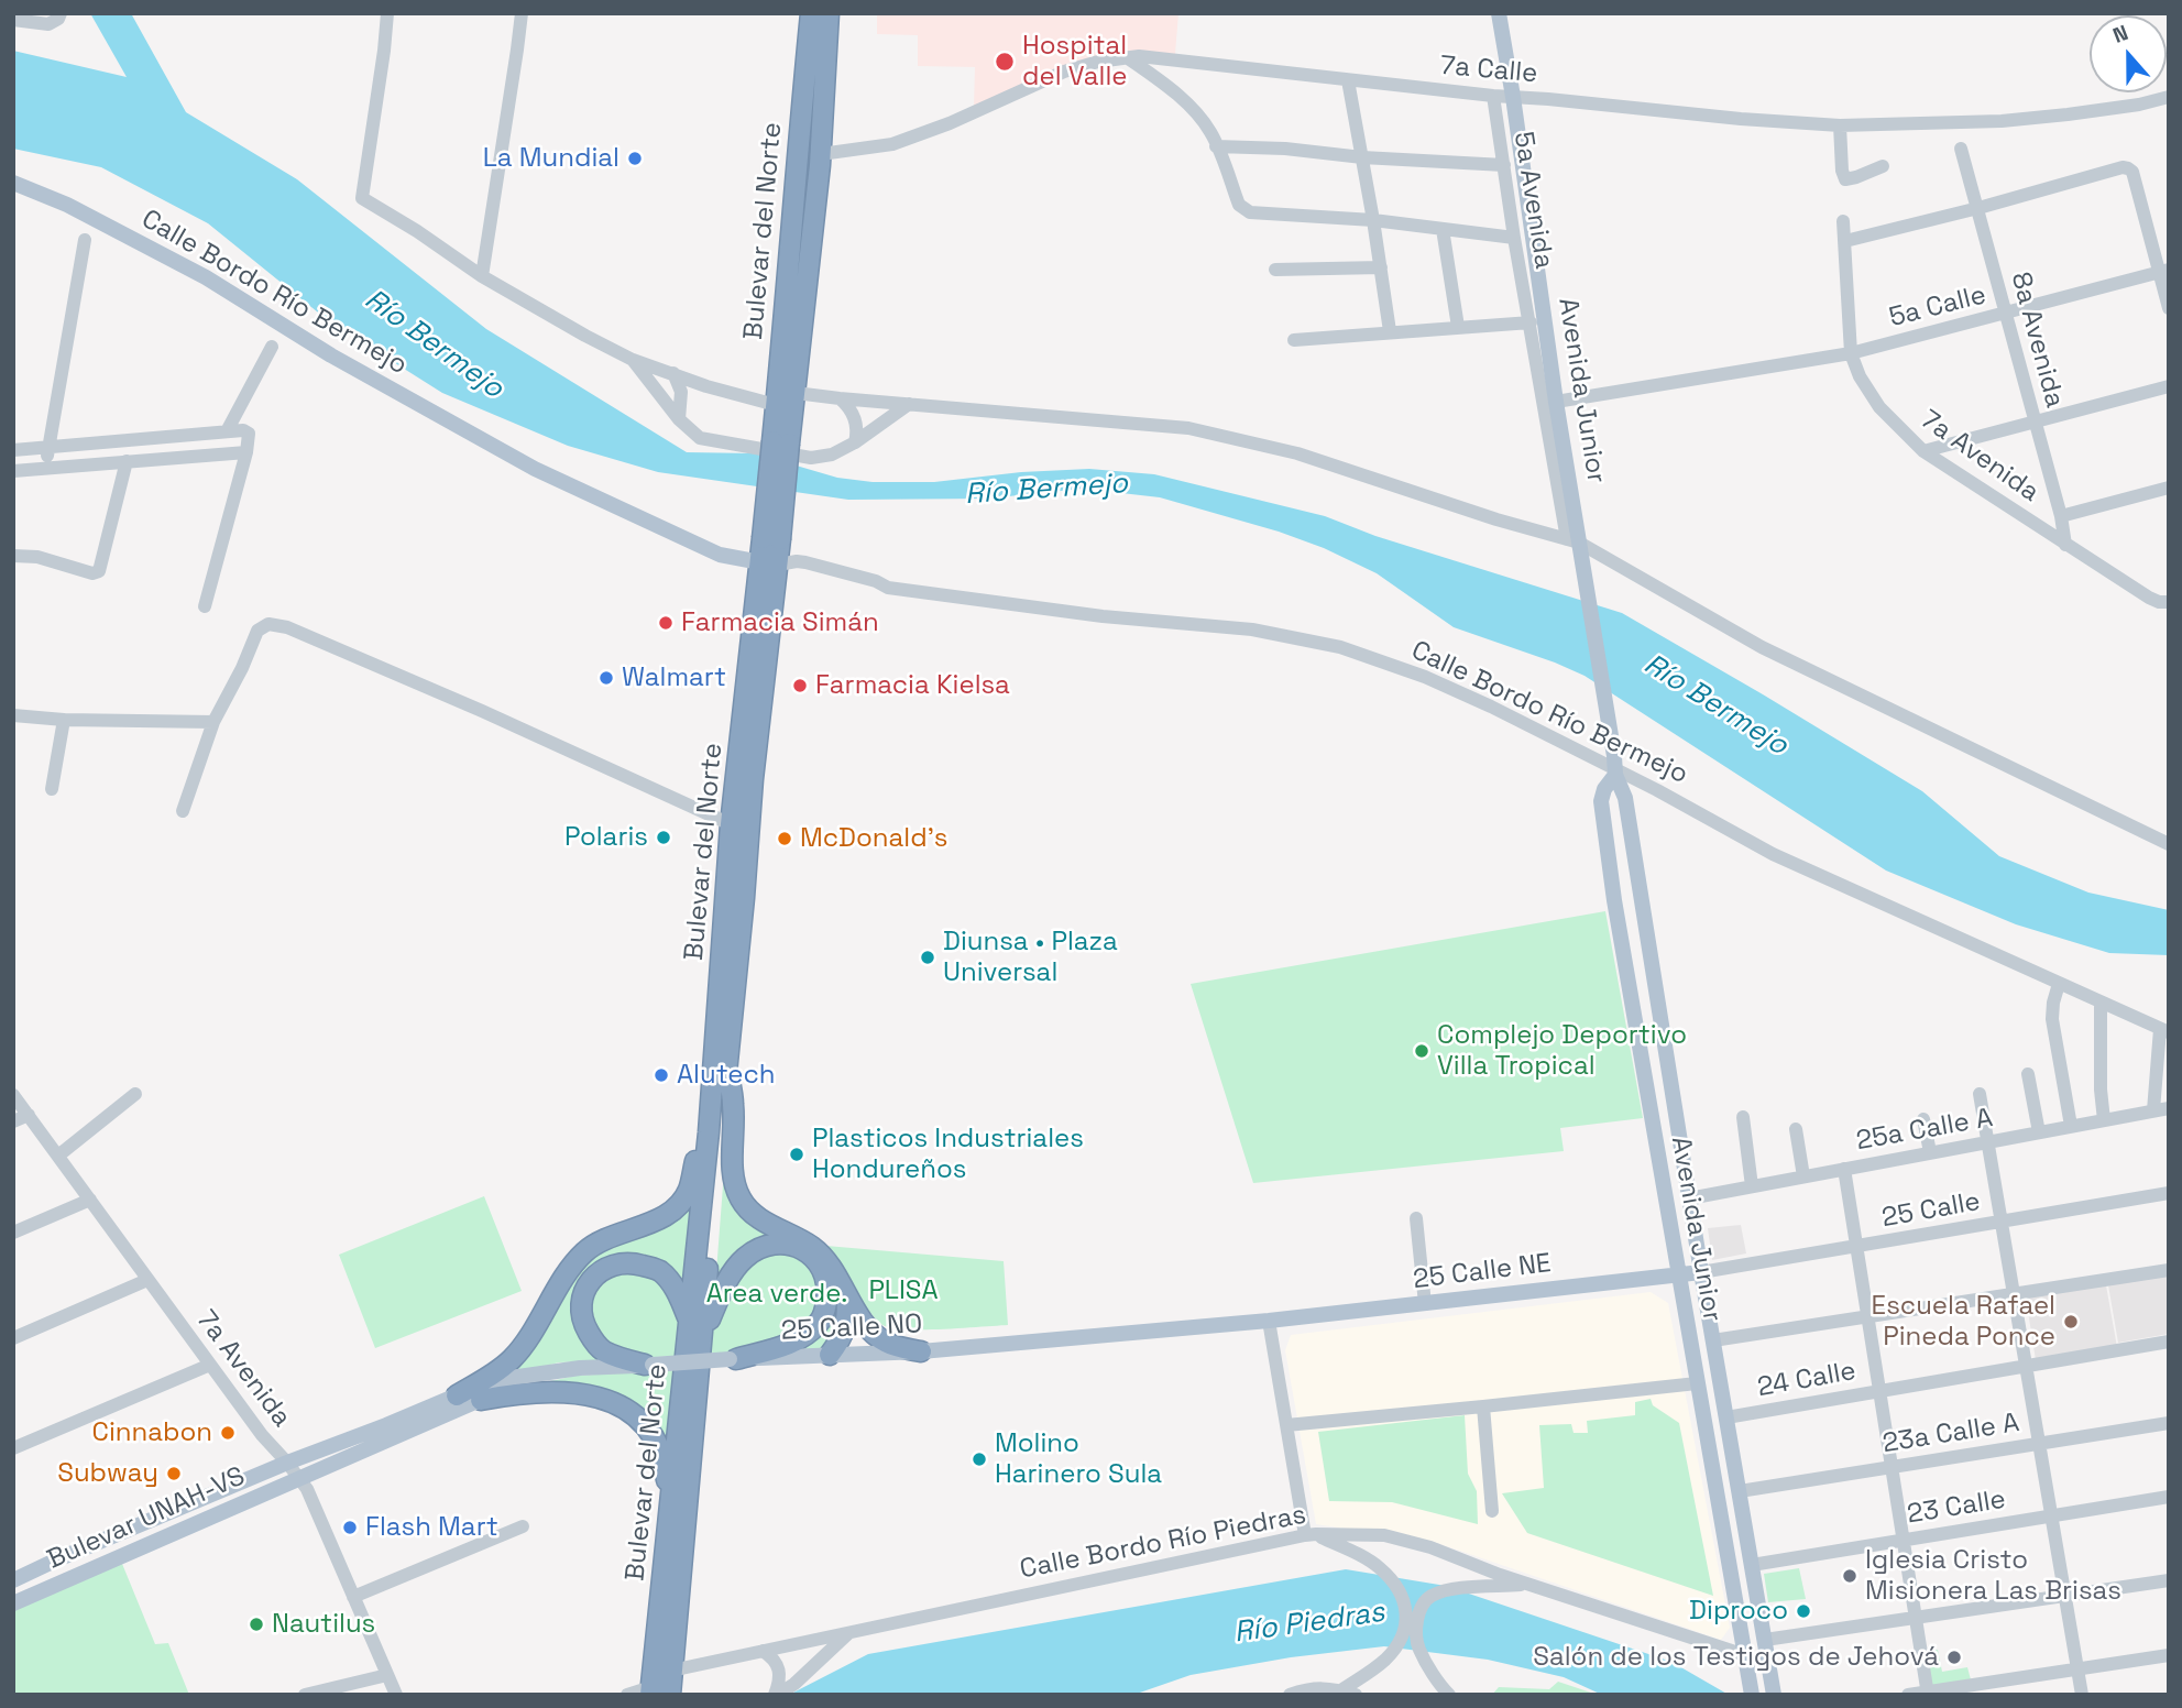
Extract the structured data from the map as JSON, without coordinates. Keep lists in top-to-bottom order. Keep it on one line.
{"streets":{"highway":["Bulevar del Norte"],"main road":["Calle Bordo Río Bermejo","Avenida Junior","25 Calle NE","25 Calle NO","Bulevar UNAH-VS"],"street":["7a Calle","5a Avenida","5a Calle","8a Avenida","7a Avenida","25a Calle A","25 Calle","24 Calle","23a Calle A","23 Calle","Calle Bordo Río Piedras"]},"crossings":[["7a Calle","5a Avenida"],["7a Calle","Bulevar del Norte"],["7a Calle","Avenida Junior"],["5a Avenida","Avenida Junior"],["Bulevar del Norte","Calle Bordo Río Bermejo"],["Bulevar del Norte","Calle Bordo Río Piedras"],["Calle Bordo Río Bermejo","Avenida Junior"],["5a Calle","8a Avenida"],["5a Calle","Avenida Junior"],["5a Calle","7a Avenida"],["8a Avenida","7a Avenida"],["Avenida Junior","25a Calle A"],["Avenida Junior","25 Calle"],["Avenida Junior","25 Calle NE"],["Avenida Junior","24 Calle"],["Avenida Junior","23a Calle A"],["Avenida Junior","23 Calle"],["Avenida Junior","Calle Bordo Río Piedras"],["7a Avenida","Bulevar UNAH-VS"],["25 Calle","25 Calle NE"],["25 Calle NE","25 Calle NO"],["25 Calle NO","Bulevar UNAH-VS"]],"water":["Río Bermejo","Río Piedras"],"parks":["PLISA","Area verde."],"places":["Hospital del Valle","La Mundial","Farmacia Simán","Walmart","Farmacia Kielsa","Polaris","McDonald's","Diunsa • Plaza Universal","Complejo Deportivo Villa Tropical","Alutech","Plasticos Industriales Hondureños","Escuela Rafael Pineda Ponce","Cinnabon","Molino Harinero Sula","Subway","Flash Mart","Iglesia Cristo Misionera Las Brisas","Diproco","Nautilus","Salón de los Testigos de Jehová"],"north":"top"}
